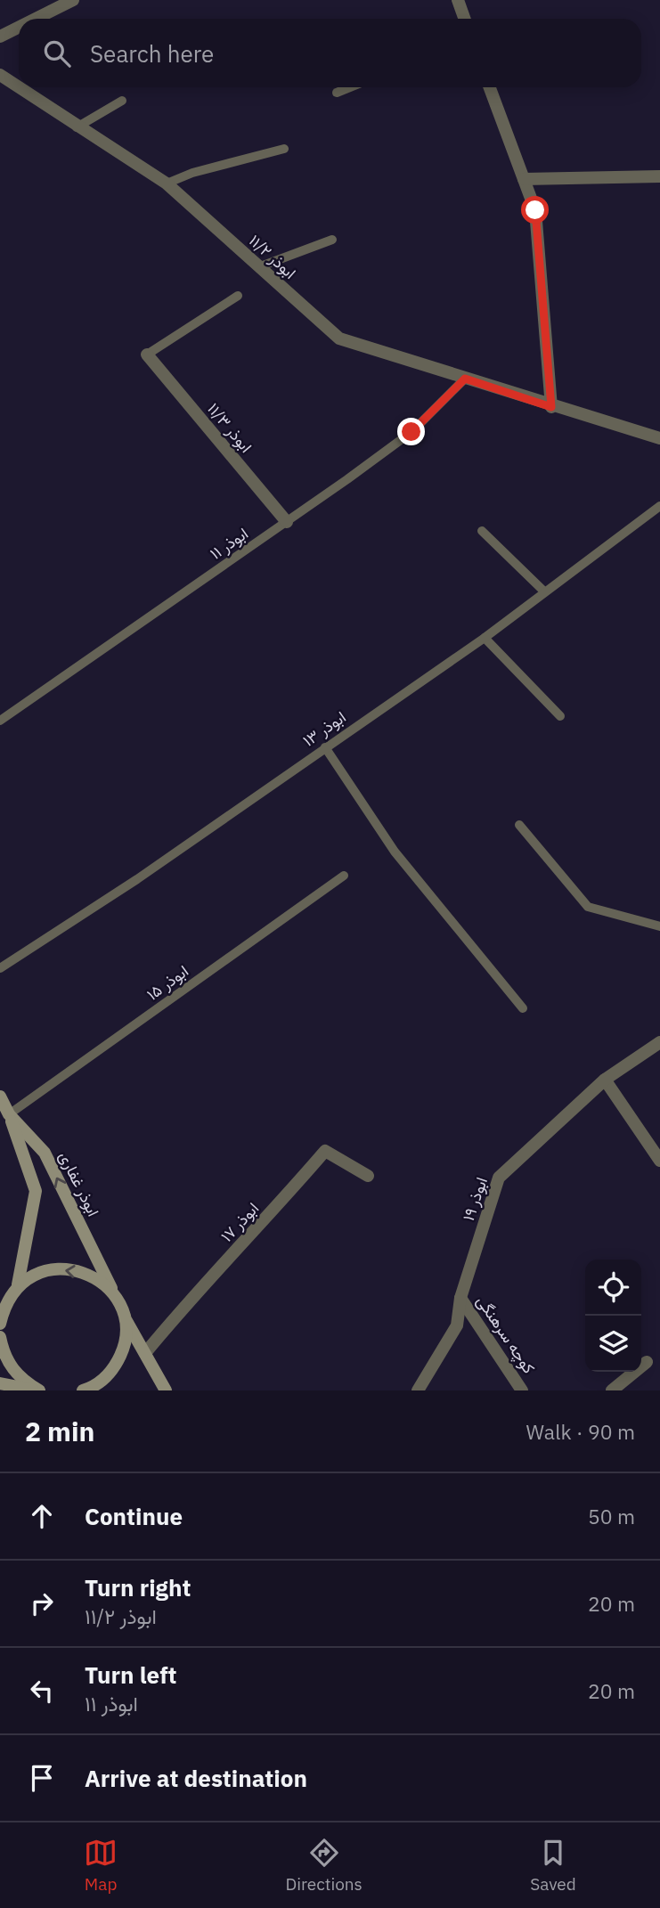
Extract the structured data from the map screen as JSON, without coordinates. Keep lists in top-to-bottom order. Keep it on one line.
{"streets":{"main road":["ابوذر غفاری"],"street":["ابوذر ۱۱/۲","ابوذر ۱۱/۳","ابوذر ۱۹","ابوذر ۱۷","کوچه سرهنگی"],"lane":["ابوذر ۱۱","ابوذر ۱۳","ابوذر ۱۵"]},"crossings":[["ابوذر ۱۱/۲","ابوذر ۱۱"],["ابوذر ۱۱/۳","ابوذر ۱۱"],["ابوذر ۱۵","ابوذر غفاری"],["ابوذر ۱۹","کوچه سرهنگی"]],"one_way":["ابوذر غفاری"],"page":{"search":"Search here","heading":["2 min","Walk · 90 m"],"list":[["Continue","50 m"],["Turn right","ابوذر ۱۱/۲","20 m"],["Turn left","ابوذر ۱۱","20 m"],"Arrive at destination"],"nav":["Map","Directions","Saved"]}}
